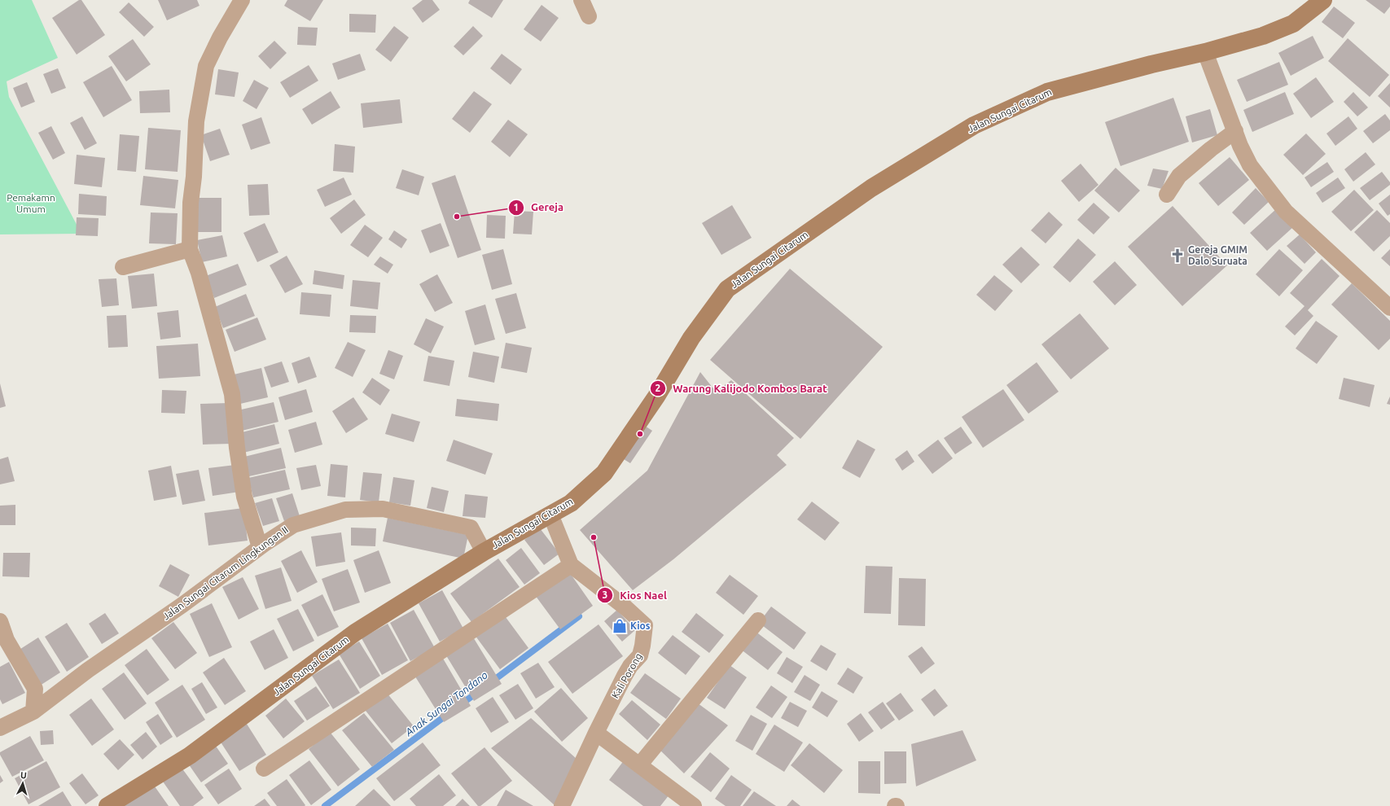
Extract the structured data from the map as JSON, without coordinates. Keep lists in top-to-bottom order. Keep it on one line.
{"streets":{"street":["Jalan Sungai Citarum","Jalan Sungai Citarum Lingkungan II","Kali Porong"]},"crossings":[["Jalan Sungai Citarum","Jalan Sungai Citarum Lingkungan II"]],"water":["Anak Sungai Tondano"],"parks":["Pemakamn Umum"],"places":{"other":["Gereja","Warung Kalijodo Kombos Barat","Kios Nael"],"church":["Gereja GMIM Dalo Suruata"],"shop":["Kios"]},"north":"top"}
